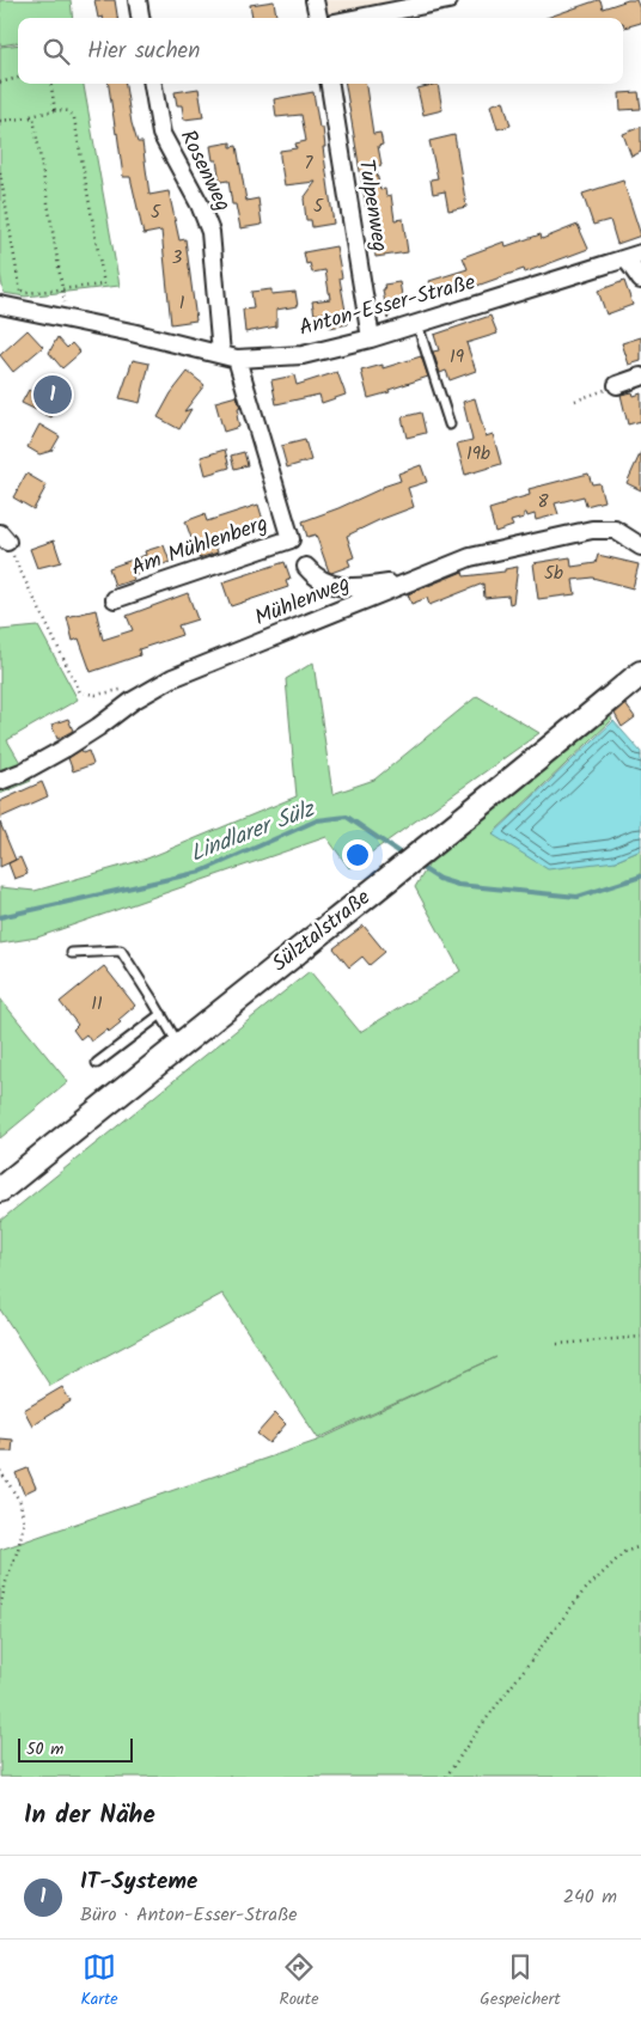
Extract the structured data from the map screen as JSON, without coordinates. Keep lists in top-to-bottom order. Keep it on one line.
{"streets":{"main road":["Sülztalstraße"],"street":["Rosenweg","Tulpenweg","Anton-Esser-Straße","Am Mühlenberg","Mühlenweg"]},"crossings":[["Rosenweg","Anton-Esser-Straße"],["Rosenweg","Am Mühlenberg"],["Tulpenweg","Anton-Esser-Straße"],["Anton-Esser-Straße","Am Mühlenberg"]],"water":["Lindlarer Sülz"],"house_numbers":["7","5","5","3","1","19","19b","8","5b","11"],"scale_bar":"50 m","page":{"search":"Hier suchen","pins":"1","scale":"50 m","heading":"In der Nähe","list":[{"mark":"1","name":"IT-Systeme","note":"Büro · Anton-Esser-Straße","value":"240 m"}],"nav":["Karte","Route","Gespeichert"]}}
